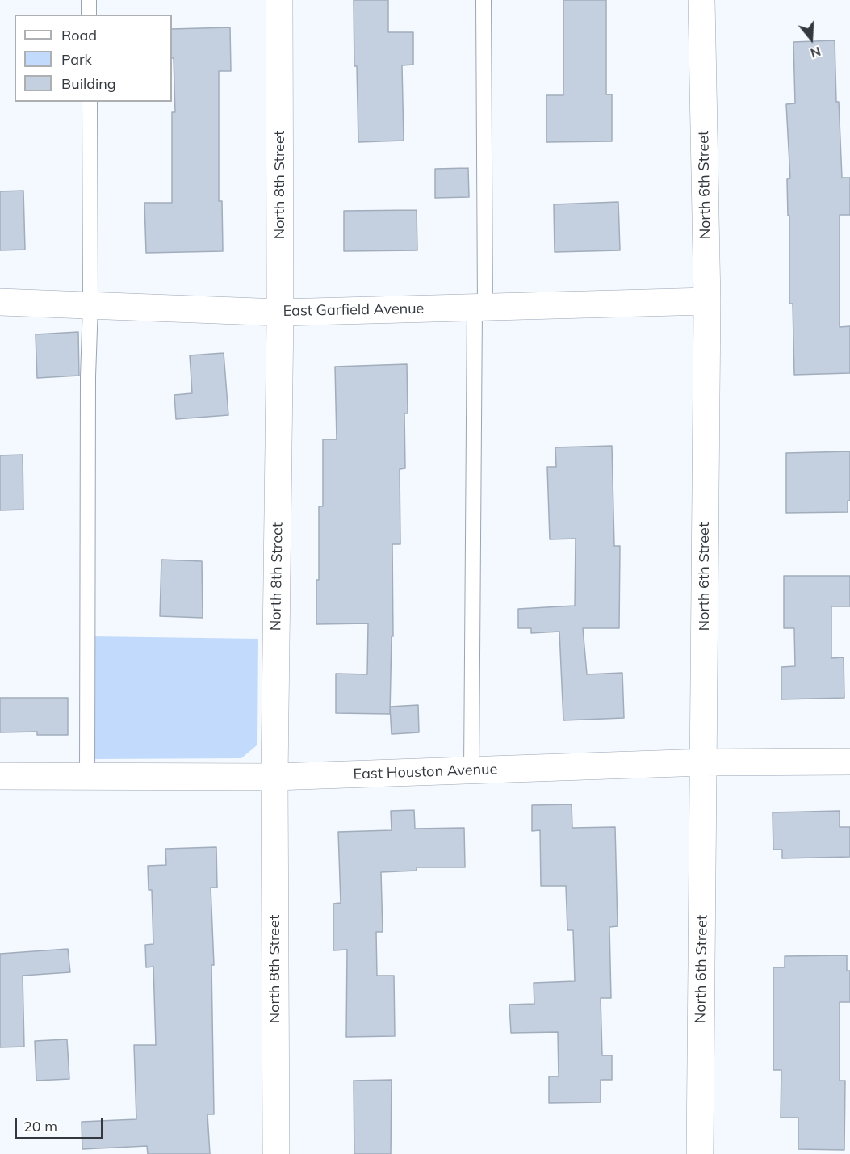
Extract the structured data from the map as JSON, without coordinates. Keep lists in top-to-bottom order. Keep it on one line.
{"streets":{"street":["North 8th Street","North 6th Street","East Garfield Avenue","East Houston Avenue"]},"crossings":[["North 8th Street","East Garfield Avenue"],["North 8th Street","East Houston Avenue"],["North 6th Street","East Garfield Avenue"],["North 6th Street","East Houston Avenue"]],"legend":["Road","Park","Building"],"scale_bar":"20 m","north":"bottom"}
